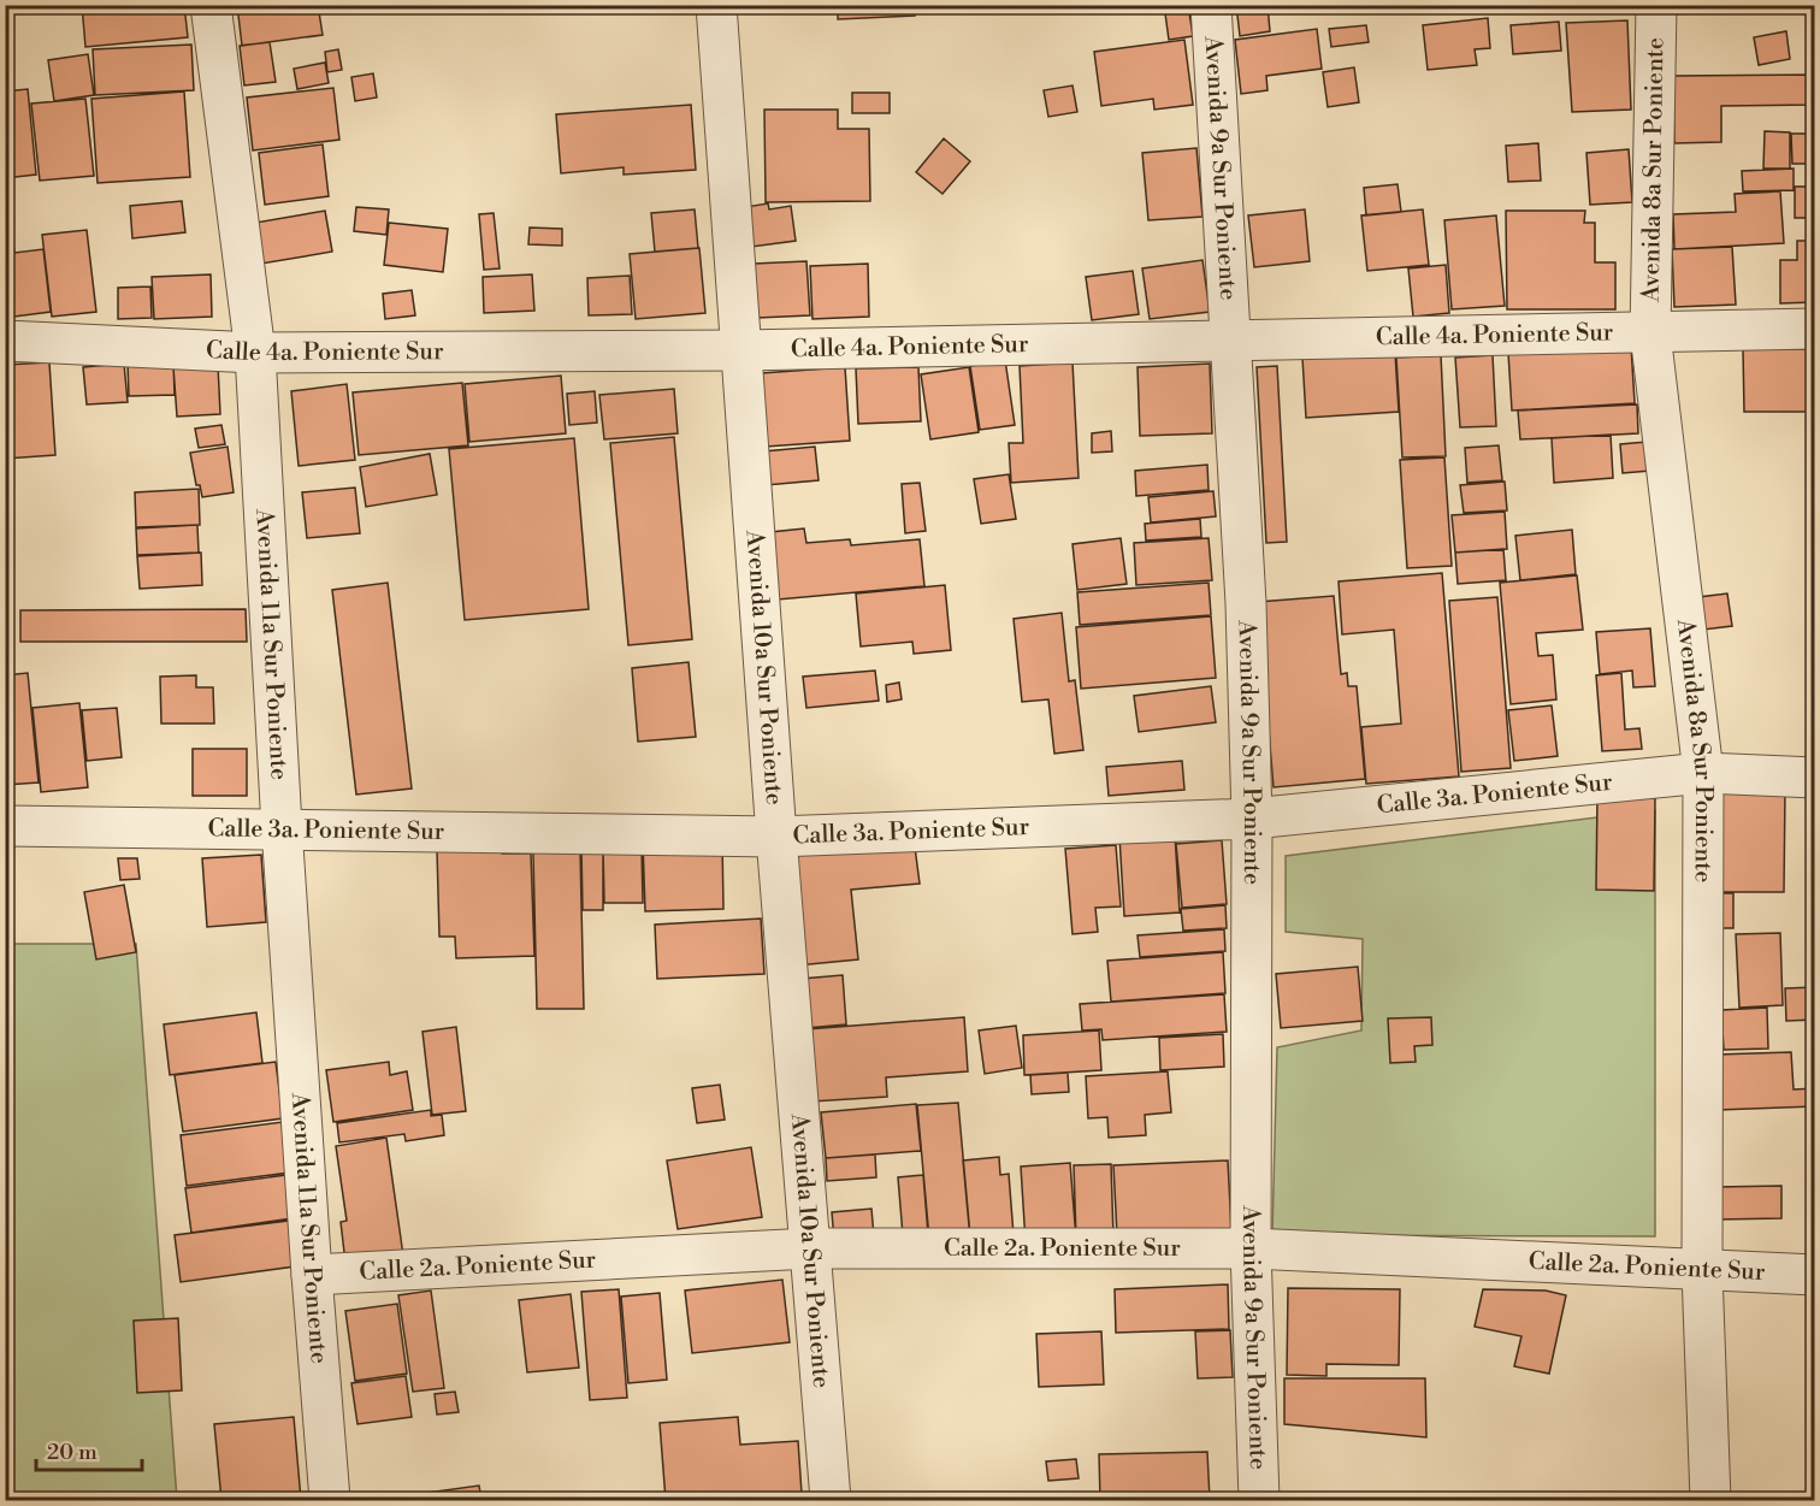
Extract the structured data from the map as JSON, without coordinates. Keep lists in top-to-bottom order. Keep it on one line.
{"streets":{"street":["Avenida 9a Sur Poniente","Avenida 8a Sur Poniente","Calle 4a. Poniente Sur","Avenida 11a Sur Poniente","Avenida 10a Sur Poniente","Calle 3a. Poniente Sur","Calle 2a. Poniente Sur"]},"crossings":[["Avenida 9a Sur Poniente","Calle 4a. Poniente Sur"],["Avenida 9a Sur Poniente","Calle 3a. Poniente Sur"],["Avenida 9a Sur Poniente","Calle 2a. Poniente Sur"],["Avenida 8a Sur Poniente","Calle 4a. Poniente Sur"],["Avenida 8a Sur Poniente","Calle 3a. Poniente Sur"],["Avenida 8a Sur Poniente","Calle 2a. Poniente Sur"],["Calle 4a. Poniente Sur","Avenida 11a Sur Poniente"],["Calle 4a. Poniente Sur","Avenida 10a Sur Poniente"],["Avenida 11a Sur Poniente","Calle 3a. Poniente Sur"],["Avenida 11a Sur Poniente","Calle 2a. Poniente Sur"],["Avenida 10a Sur Poniente","Calle 3a. Poniente Sur"],["Avenida 10a Sur Poniente","Calle 2a. Poniente Sur"]],"scale_bar":"20 m"}
